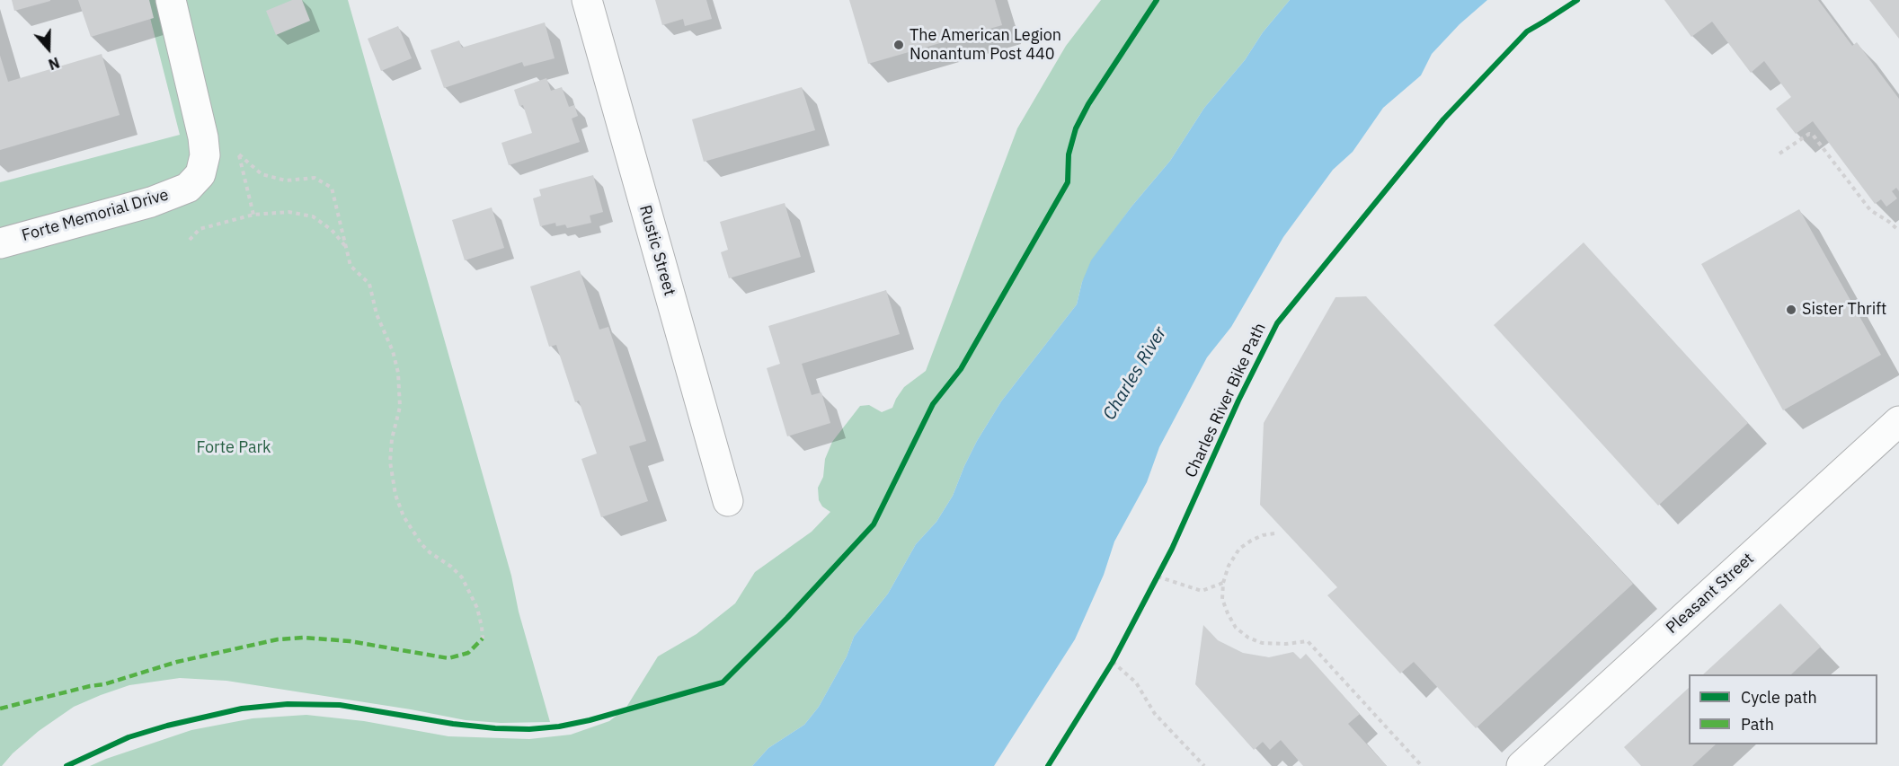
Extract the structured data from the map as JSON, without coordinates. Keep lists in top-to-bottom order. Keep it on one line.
{"streets":{"street":["Forte Memorial Drive","Rustic Street","Pleasant Street"],"cycle path":["Charles River Bike Path"]},"water":["Charles River"],"parks":["Forte Park"],"places":["The American Legion Nonantum Post 440","Sister Thrift"],"legend":["Cycle path","Path"],"north":"bottom"}
